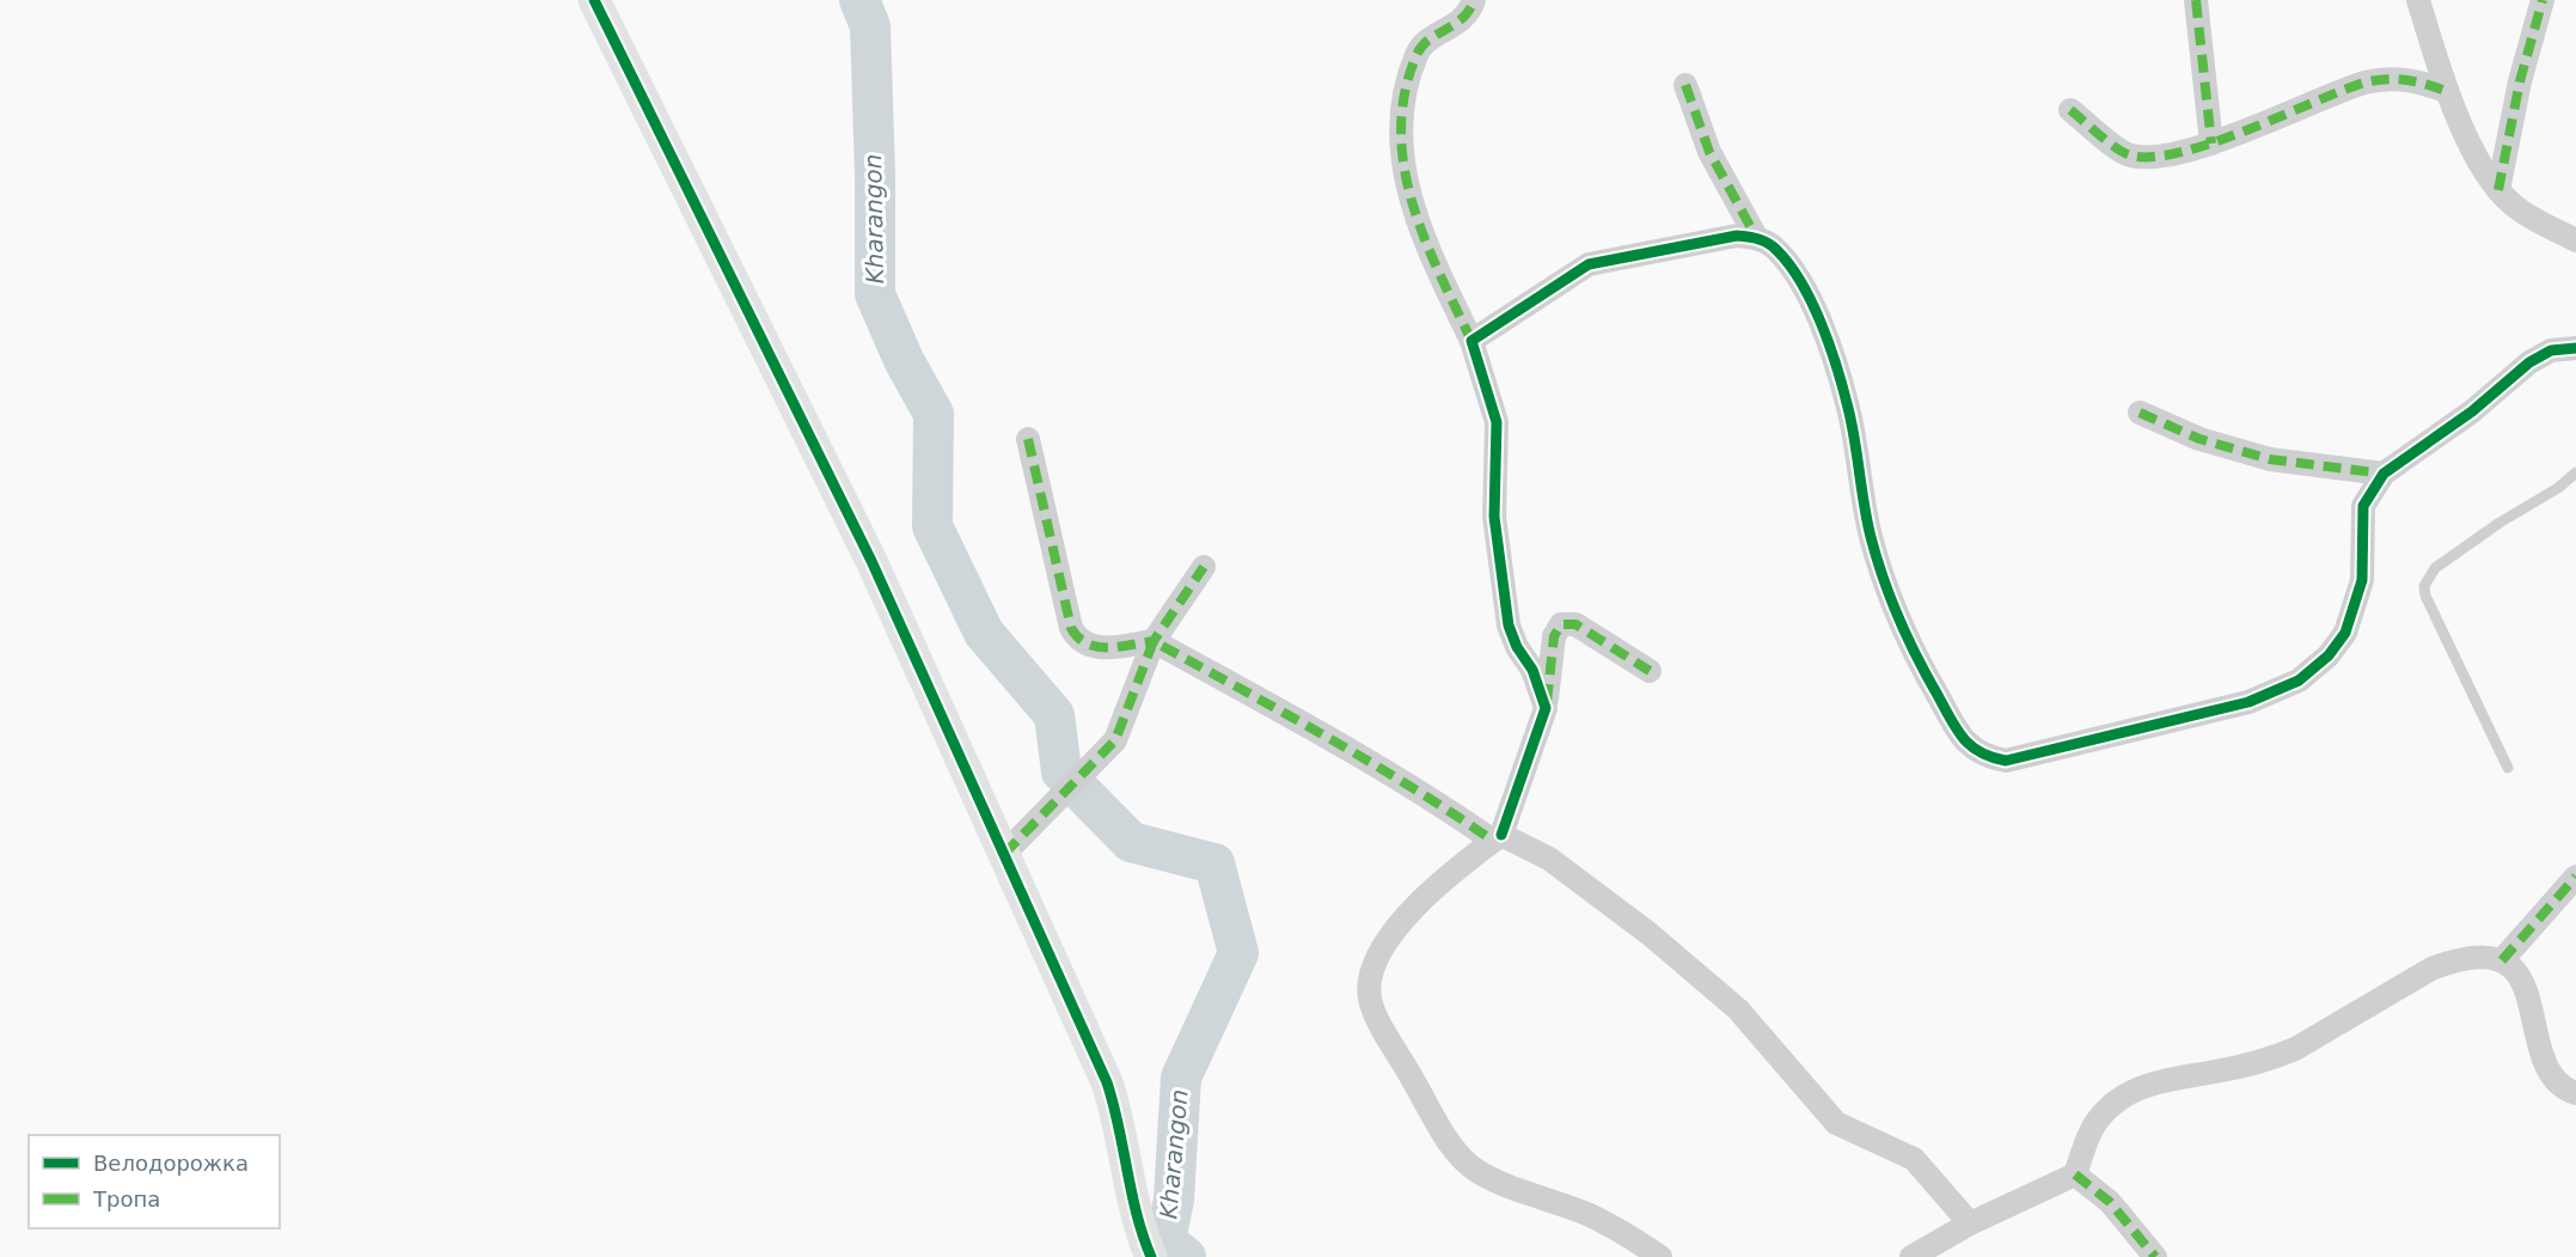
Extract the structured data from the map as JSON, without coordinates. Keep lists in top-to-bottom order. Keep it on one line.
{"water":["Kharangon"],"legend":["Велодорожка","Тропа"]}
